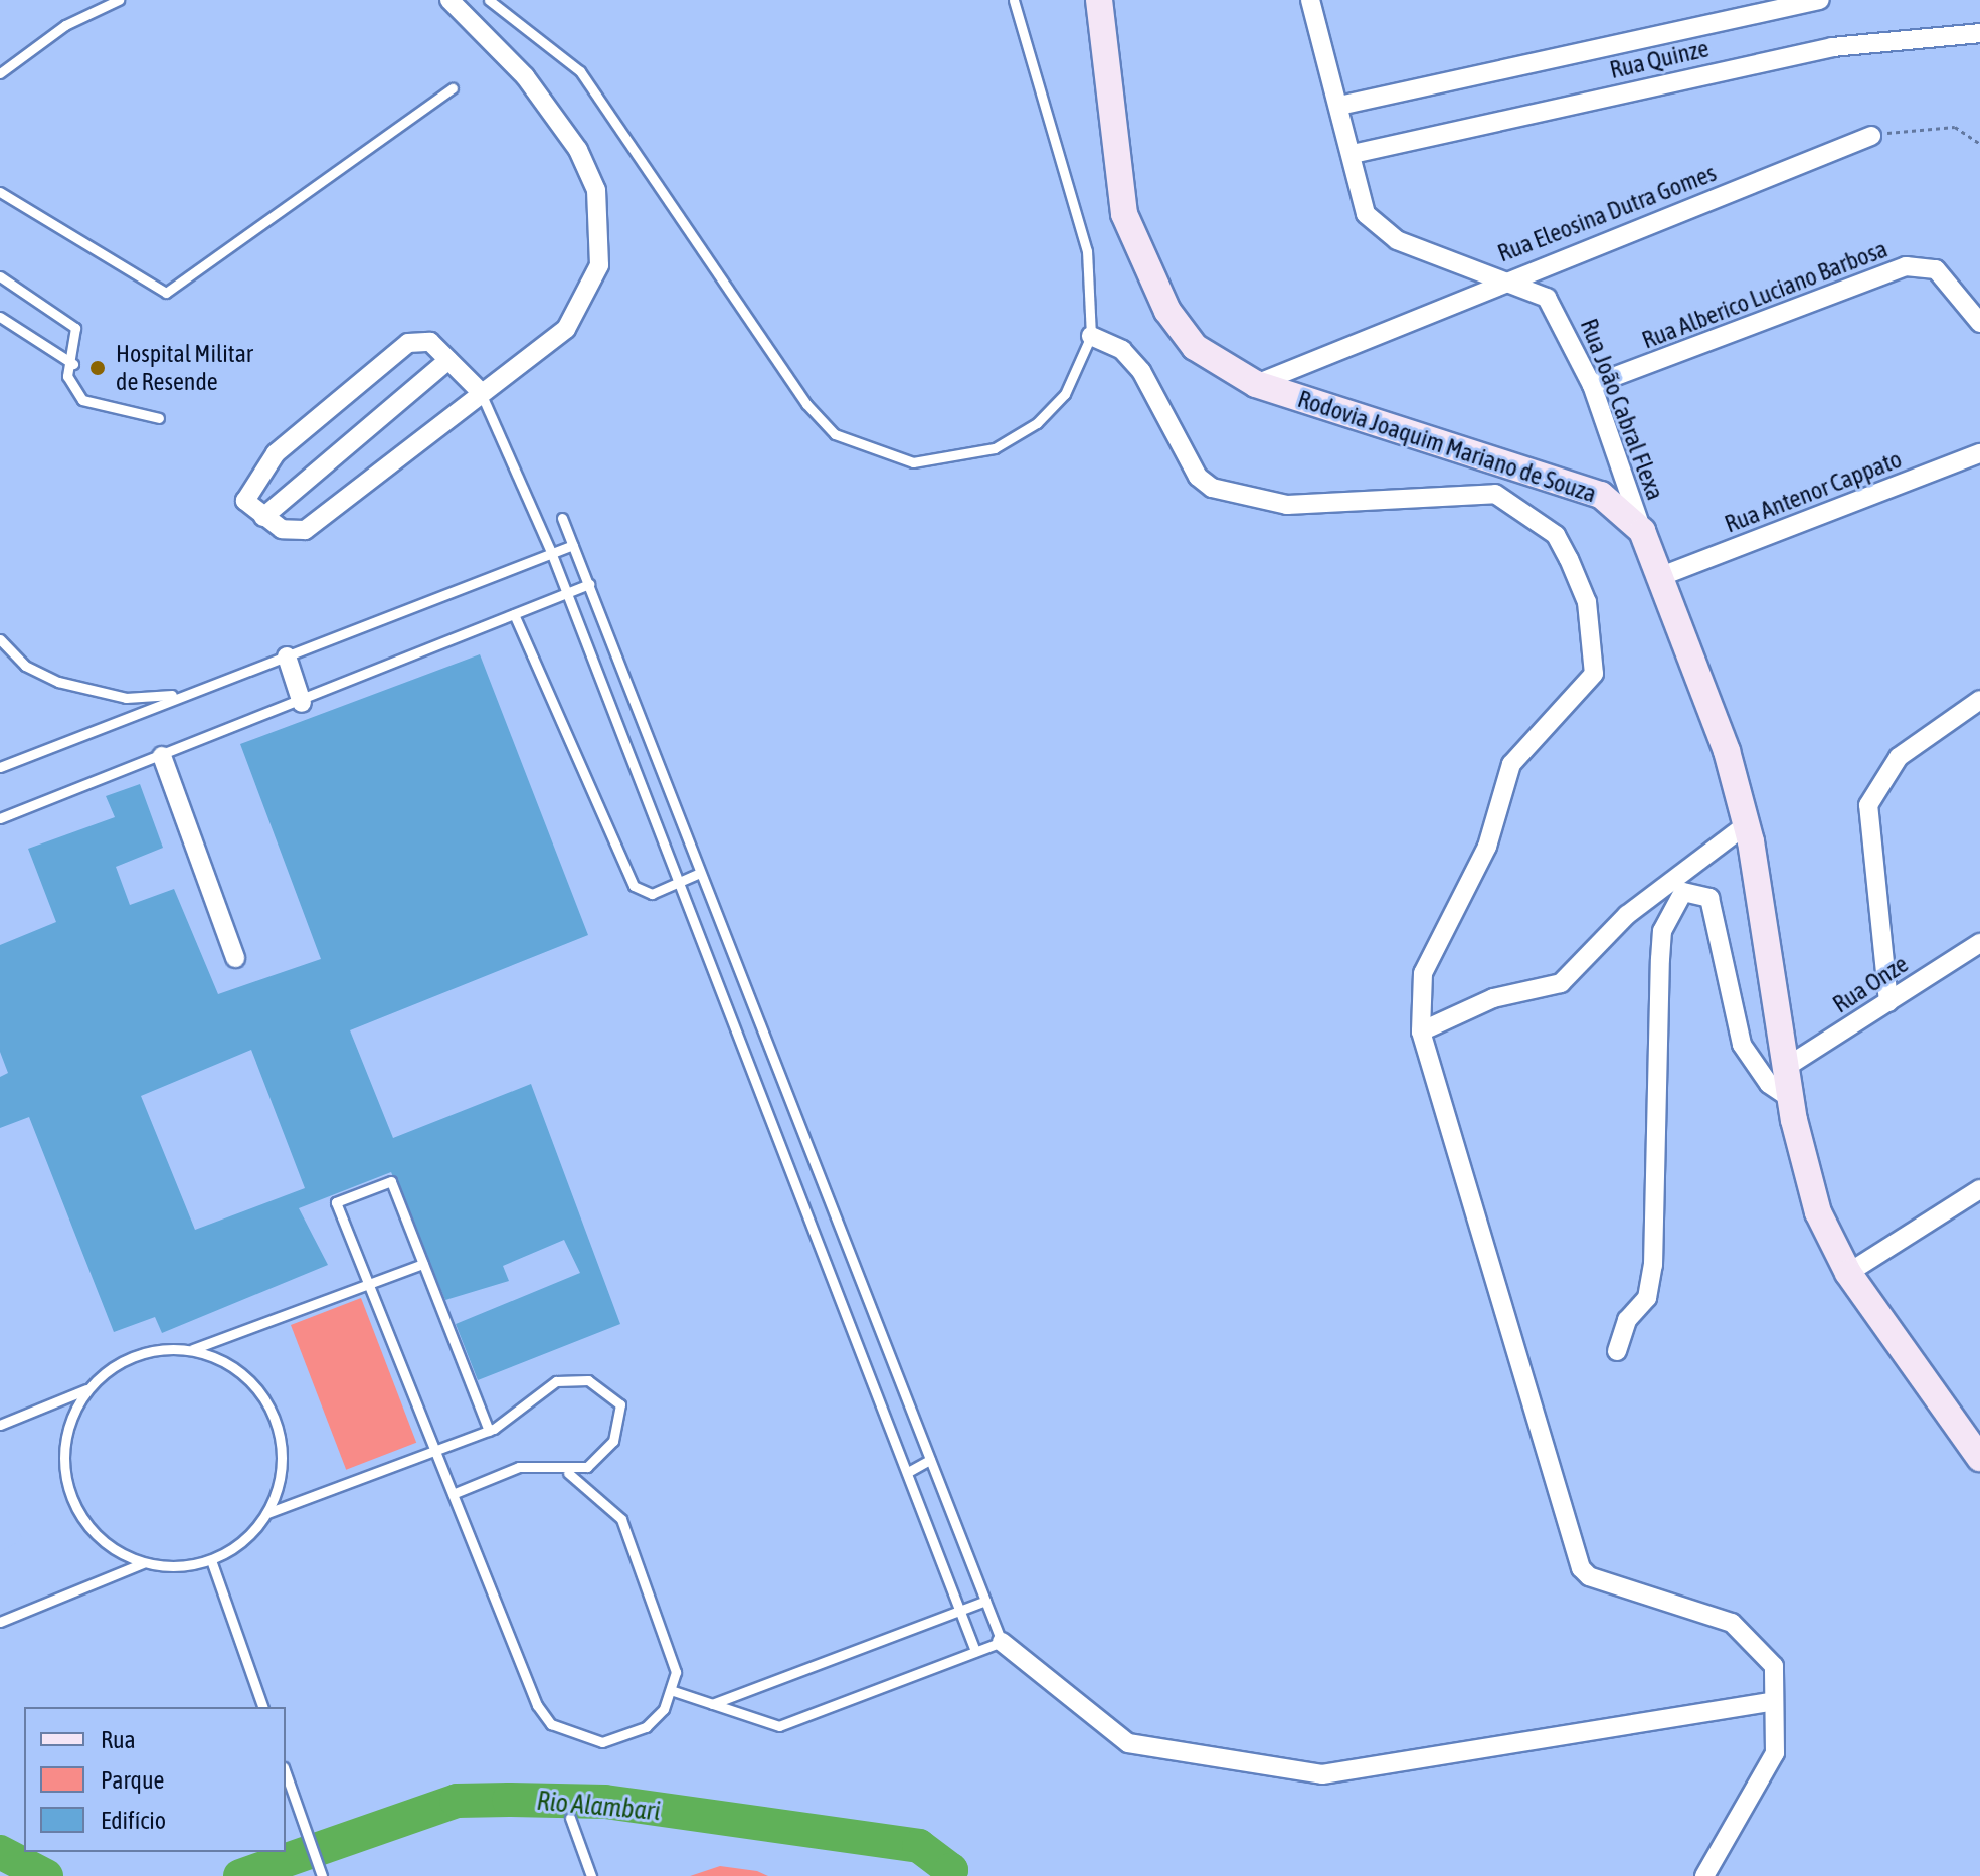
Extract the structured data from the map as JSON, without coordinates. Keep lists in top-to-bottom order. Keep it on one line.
{"streets":{"main road":["Rodovia Joaquim Mariano de Souza"],"street":["Rua Quinze","Rua Eleosina Dutra Gomes","Rua Alberico Luciano Barbosa","Rua João Cabral Flexa","Rua Antenor Cappato","Rua Onze"]},"crossings":[["Rua Quinze","Rua João Cabral Flexa"],["Rua Eleosina Dutra Gomes","Rua João Cabral Flexa"],["Rua Eleosina Dutra Gomes","Rodovia Joaquim Mariano de Souza"],["Rua Alberico Luciano Barbosa","Rua João Cabral Flexa"],["Rua João Cabral Flexa","Rodovia Joaquim Mariano de Souza"],["Rodovia Joaquim Mariano de Souza","Rua Antenor Cappato"],["Rodovia Joaquim Mariano de Souza","Rua Onze"]],"water":["Rio Alambari"],"places":["Hospital Militar de Resende"],"legend":["Rua","Parque","Edifício"]}
